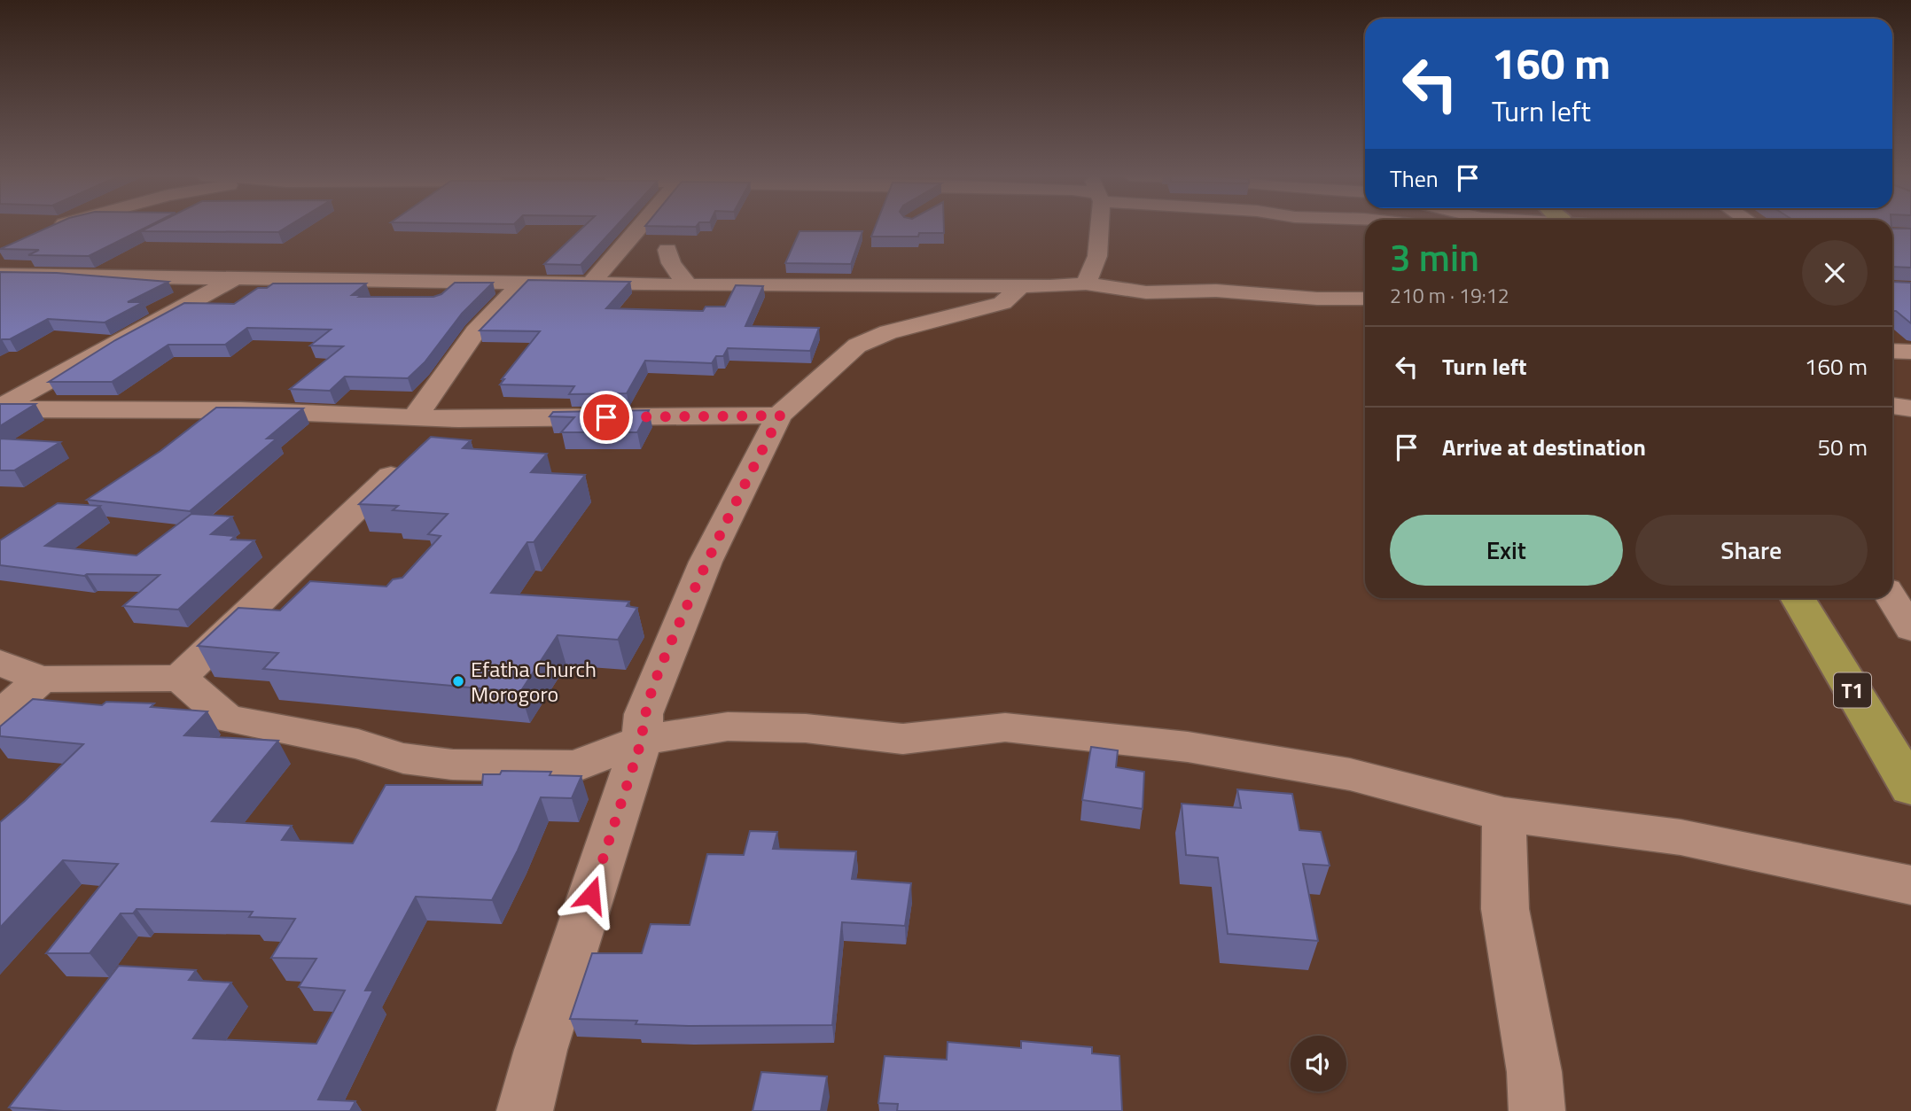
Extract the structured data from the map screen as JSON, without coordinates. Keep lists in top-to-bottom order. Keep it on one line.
{"streets":{"highway":["T1"]},"places":["Efatha Church Morogoro"],"page":{"turn":["160 m","Turn left"],"then":"Then","heading":["3 min","210 m · 19:12"],"list":[{"name":"Turn left","value":"160 m"},{"name":"Arrive at destination","value":"50 m"}],"buttons":["Exit","Share"]}}
